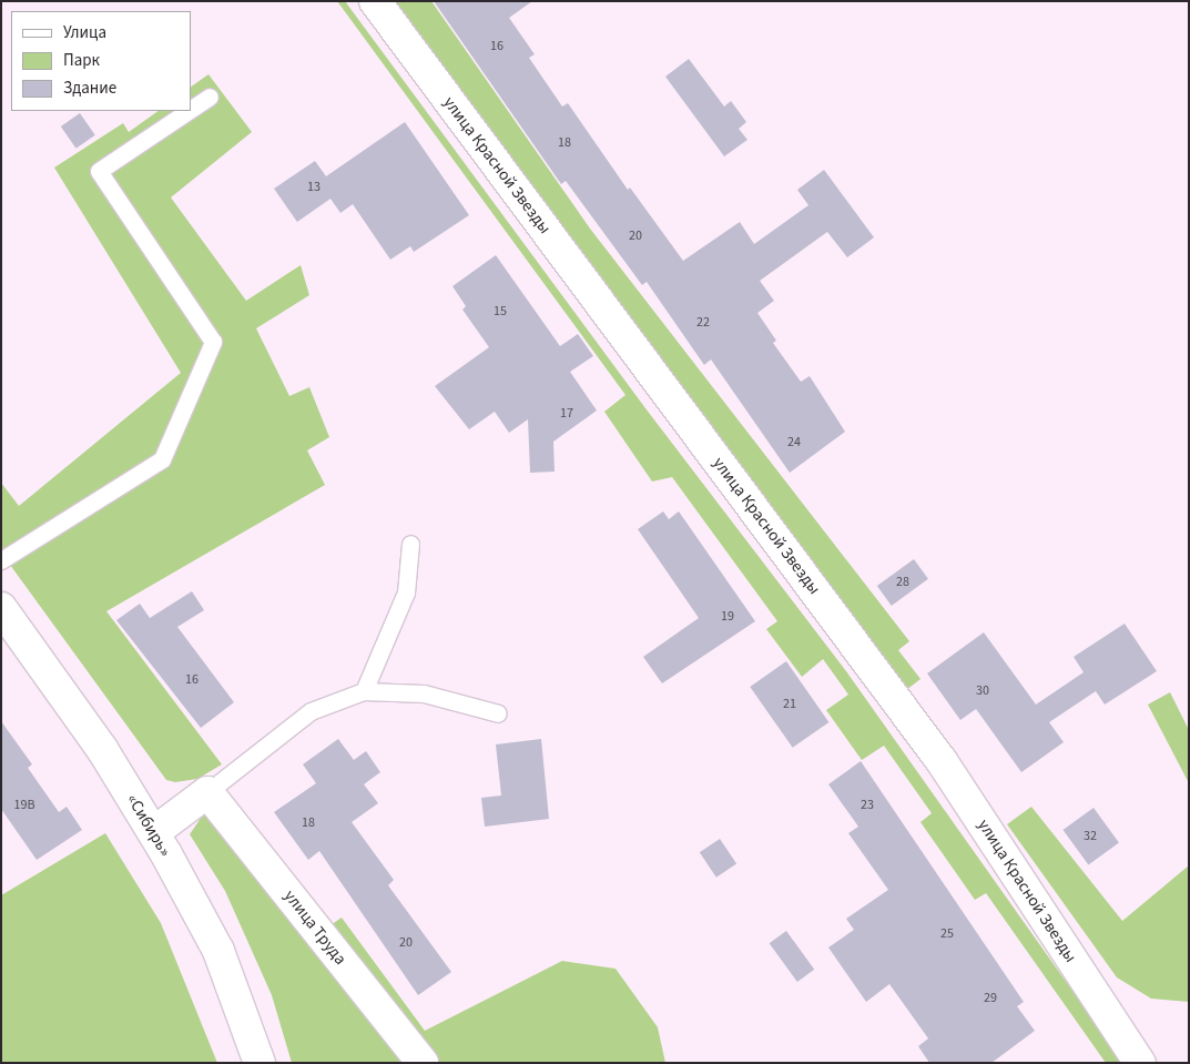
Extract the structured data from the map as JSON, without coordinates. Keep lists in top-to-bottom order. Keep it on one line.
{"streets":{"main road":["улица Красной Звезды","«Сибирь»","улица Труда"]},"house_numbers":["16","18","13","20","15","22","17","24","28","19","16","30","21","19В","23","18","32","25","20","29"],"legend":["Улица","Парк","Здание"]}
